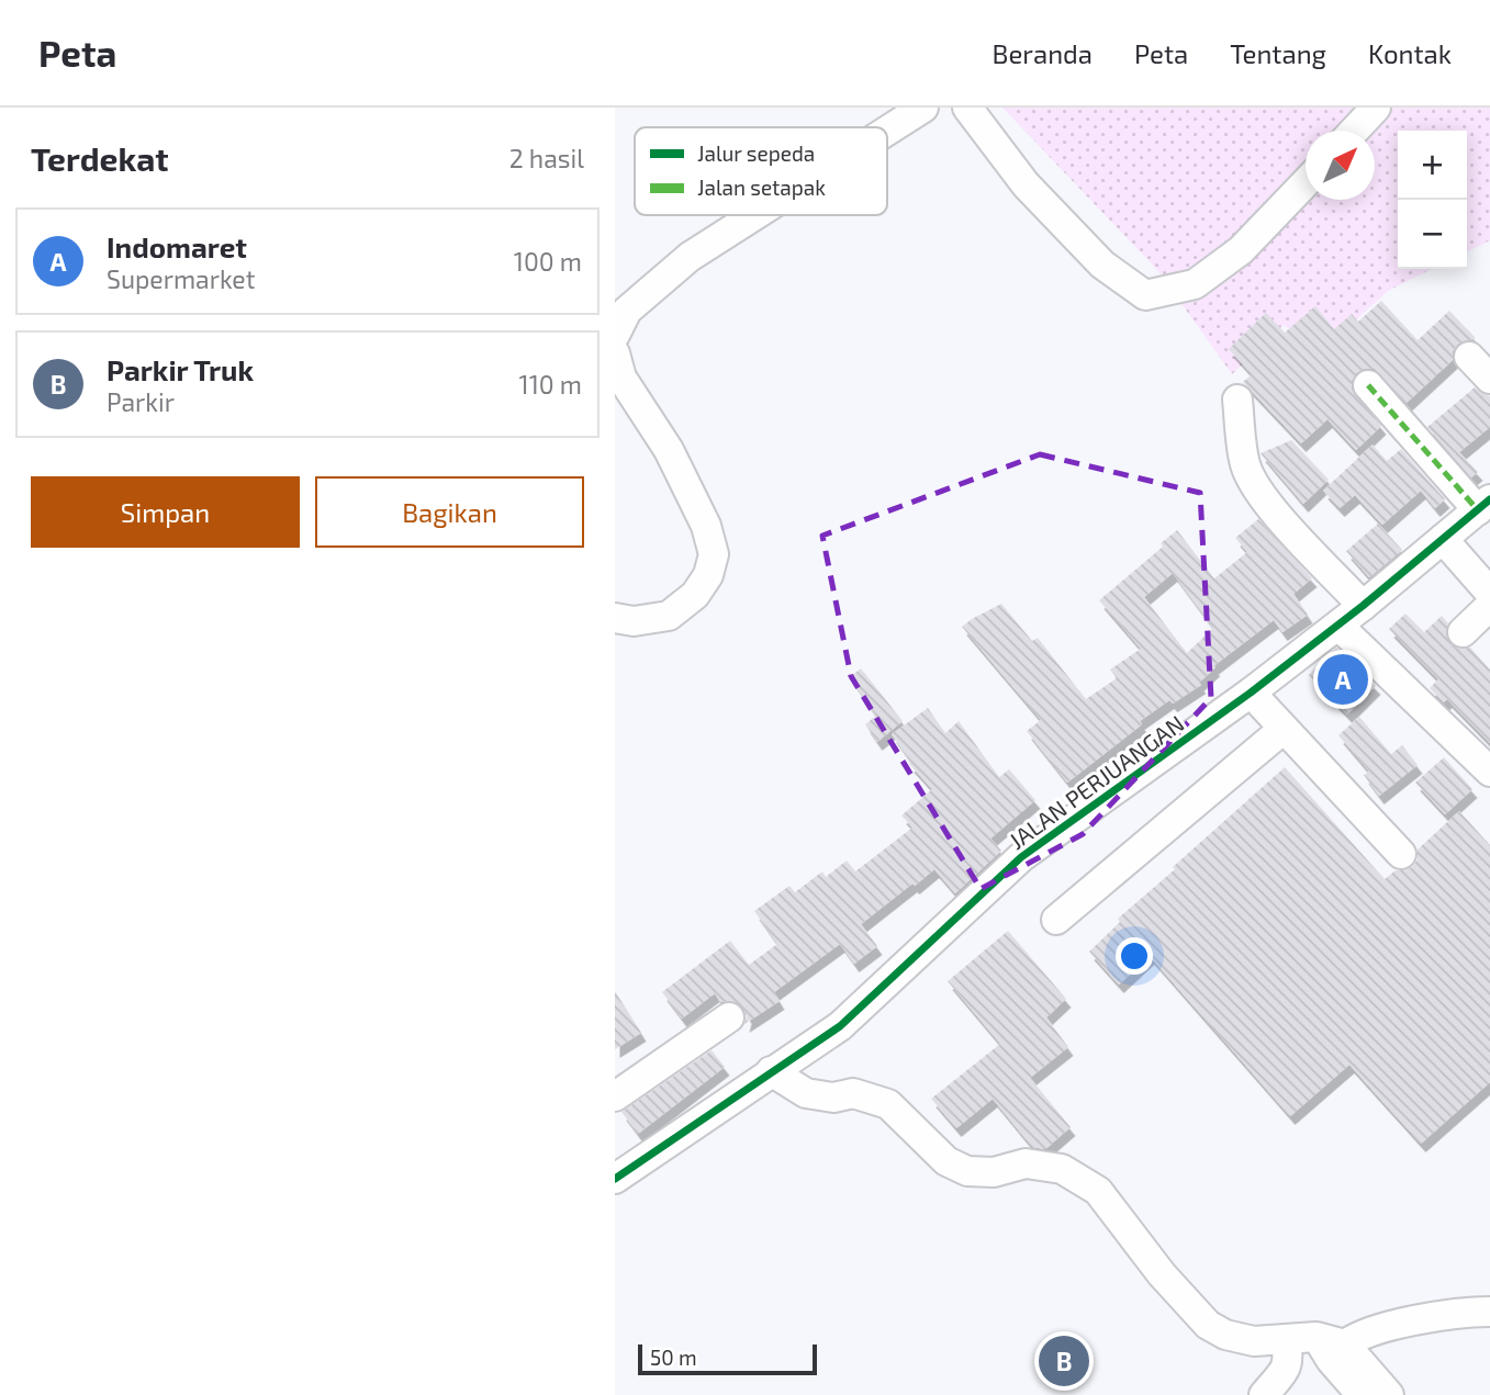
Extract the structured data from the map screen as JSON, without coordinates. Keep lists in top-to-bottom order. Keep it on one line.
{"streets":{"street":["JALAN PERJUANGAN"]},"legend":["Jalur sepeda","Jalan setapak"],"scale_bar":"50 m","north":"top right","page":{"header":"Peta","nav":["Beranda","Peta","Tentang","Kontak"],"heading":["Terdekat","2 hasil"],"map_buttons":["+","−"],"list":[{"mark":"A","name":"Indomaret","note":"Supermarket","value":"100 m"},{"mark":"B","name":"Parkir Truk","note":"Parkir","value":"110 m"}],"buttons":["Simpan","Bagikan"],"pins":["A","B"],"scale":"50 m"}}
